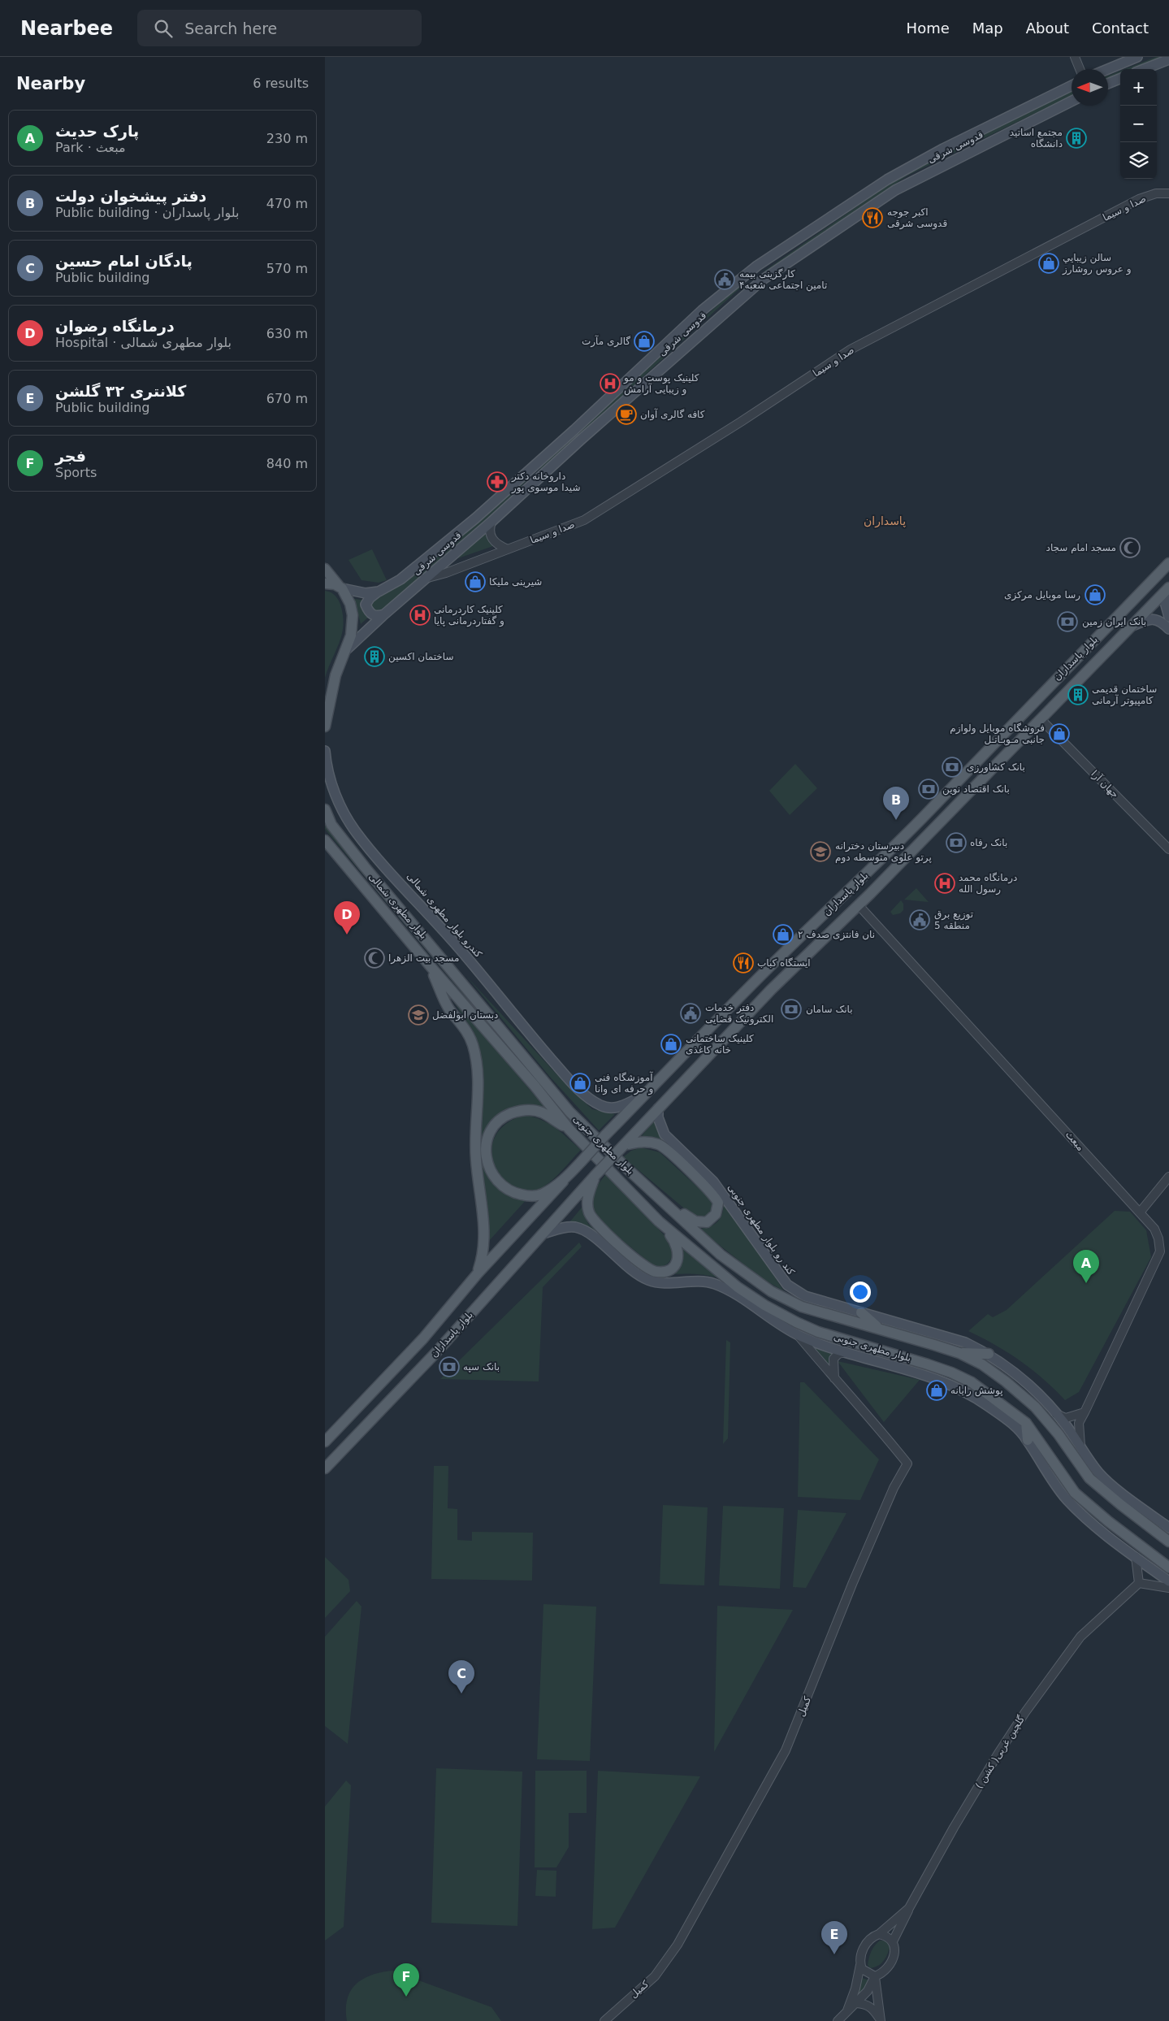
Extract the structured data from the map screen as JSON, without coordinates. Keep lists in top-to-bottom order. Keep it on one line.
{"streets":{"main road":["قدوسی شرقی","بلوار پاسداران","بلوار مطهری شمالی","کندرو بلوار مطهری شمالی","بلوار مطهری جنوبی","کند رو بلوار مطهری جنوبی"],"street":["صدا و سیما","جهان آرا","مبعث","کمیل","گلچین غربی( کشن )"]},"crossings":[["قدوسی شرقی","صدا و سیما"],["بلوار پاسداران","جهان آرا"],["بلوار پاسداران","کندرو بلوار مطهری شمالی"],["بلوار پاسداران","مبعث"],["بلوار پاسداران","کند رو بلوار مطهری جنوبی"],["بلوار مطهری شمالی","بلوار مطهری جنوبی"],["مبعث","کند رو بلوار مطهری جنوبی"]],"districts":["پاسداران"],"places":{"building":["مجتمع اساتید دانشگاه","ساختمان اکسین","ساختمان قدیمی کامپیوتر آرمانی"],"restaurant":["اکبر جوجه قدوسی شرقی","ایستگاه کباب"],"shop":["سالن زيبايي و عروس روشارز","گالری مآرت","شیرینى ملیکا","رسا موبایل مرکزی","فروشگاه موبایل ولوازم جانبی مـوبـاتـل","نان فانتزی صدف ۲","کلینیک ساختمانی خانه کاغذی","آموزشگاه فنی و حرفه ای وانا","پوشش رایانه"],"public building":["کارگزینی بیمه تامین اجتماعی شعبه۴","توزیع برق منطقه 5","دفتر خدمات الکترونیک قضایی"],"hospital":["کلینیک پوست و مو و زیبایی آرامش","کلینیک کاردرمانی و گفتاردرمانی پایا","درمانگاه محمد رسول الله"],"cafe":["کافه گالری آوان"],"pharmacy":["داروخانه دکتر شیدا موسوی پور"],"mosque":["مسجد امام سجاد","مسجد بیت الزهرا"],"bank":["بانک ایران زمین","بانک کشاورزی","بانک اقتصاد نوین","بانک رفاه","بانک سامان","بانک سپه"],"school or university":["دبیرستان دخترانه پرتو علوی متوسطه دوم","دبستان ابولفضل"]},"north":"left","page":{"header":"Nearbee","search":"Search here","nav":["Home","Map","About","Contact"],"heading":["Nearby","6 results"],"map_buttons":["+","−"],"list":[{"mark":"A","name":"پارک حدیث","note":"Park · مبعث","value":"230 m"},{"mark":"B","name":"دفتر پیشخوان دولت","note":"Public building · بلوار پاسداران","value":"470 m"},{"mark":"C","name":"پادگان امام حسین","note":"Public building","value":"570 m"},{"mark":"D","name":"درمانگاه رضوان","note":"Hospital · بلوار مطهری شمالی","value":"630 m"},{"mark":"E","name":"کلانتری ۳۲ گلشن","note":"Public building","value":"670 m"},{"mark":"F","name":"فجر","note":"Sports","value":"840 m"}],"pins":["B","D","A","C","E","F"]}}
